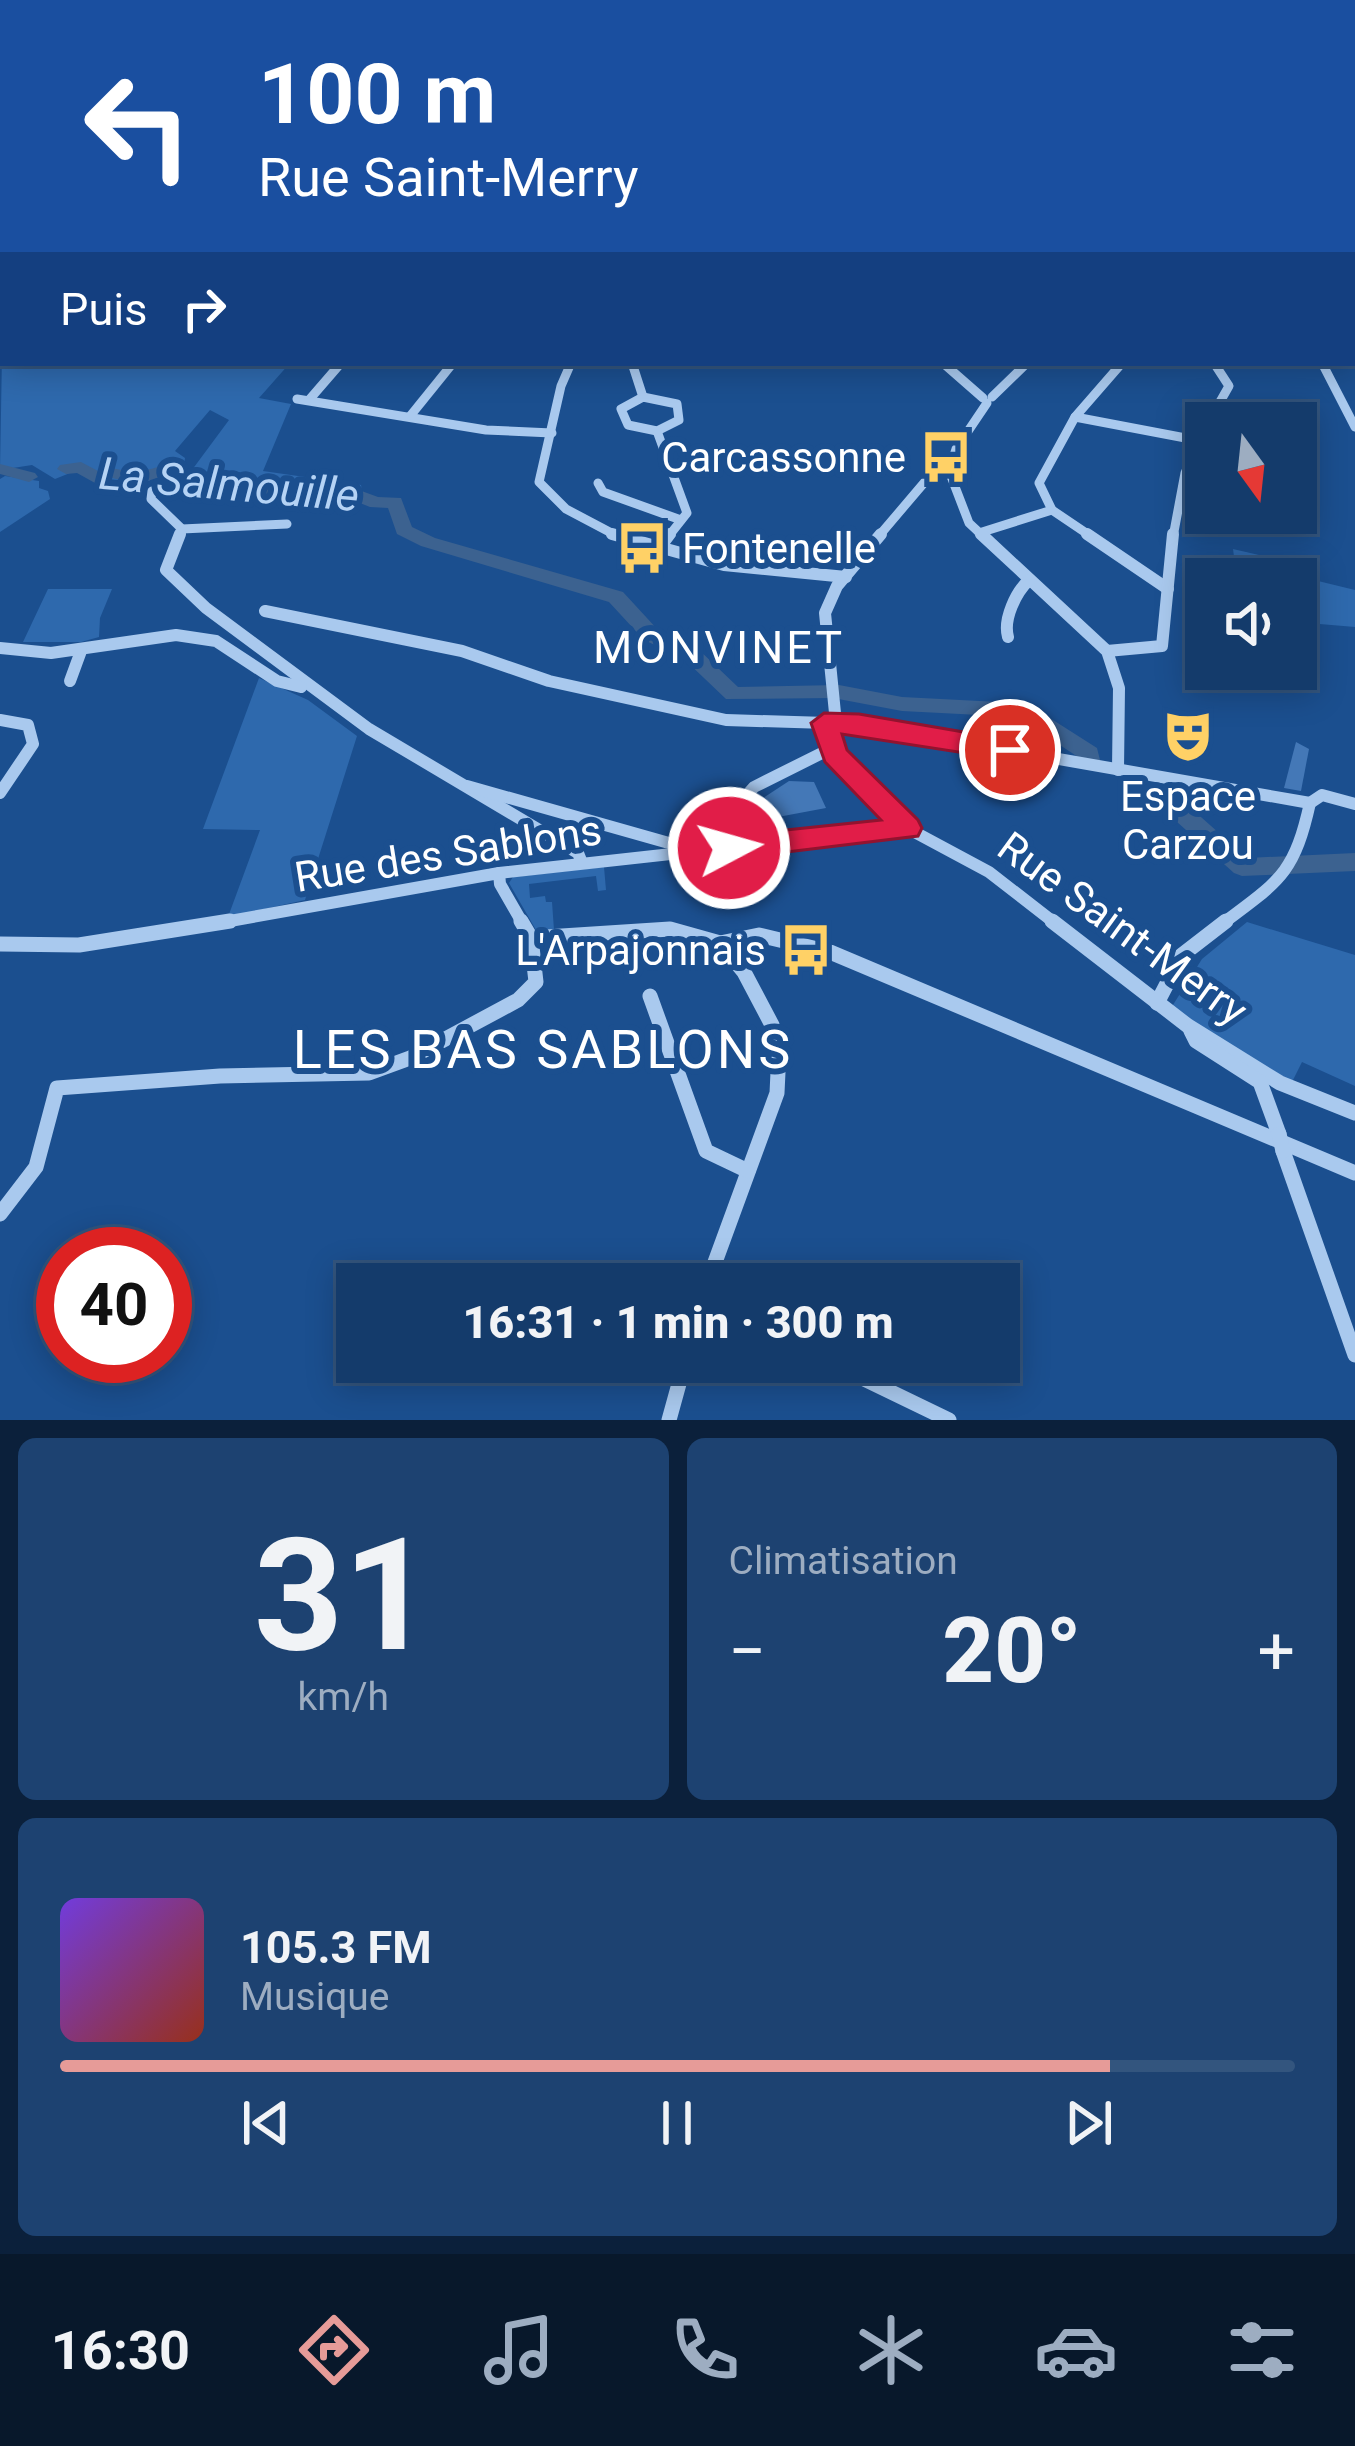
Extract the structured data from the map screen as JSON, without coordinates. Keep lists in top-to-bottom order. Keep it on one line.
{"streets":{"street":["Rue des Sablons","Rue Saint-Merry"]},"crossings":[["Rue des Sablons","Rue Saint-Merry"]],"districts":["MONVINET","LES BAS SABLONS"],"water":["La Salmouille"],"places":{"bus stop":["Carcassonne","Fontenelle","L'Arpajonnais"],"theatre":["Espace Carzou"]},"north":"bottom","page":{"turn":["100 m","Rue Saint-Merry"],"then":"Puis","limit":"40","trip":"16:31 · 1 min · 300 m","tile":[["31","km/h"],"Climatisation"],"heat":["−","20°","+"],"song":["105.3 FM","Musique"],"tabs":"16:30"}}
